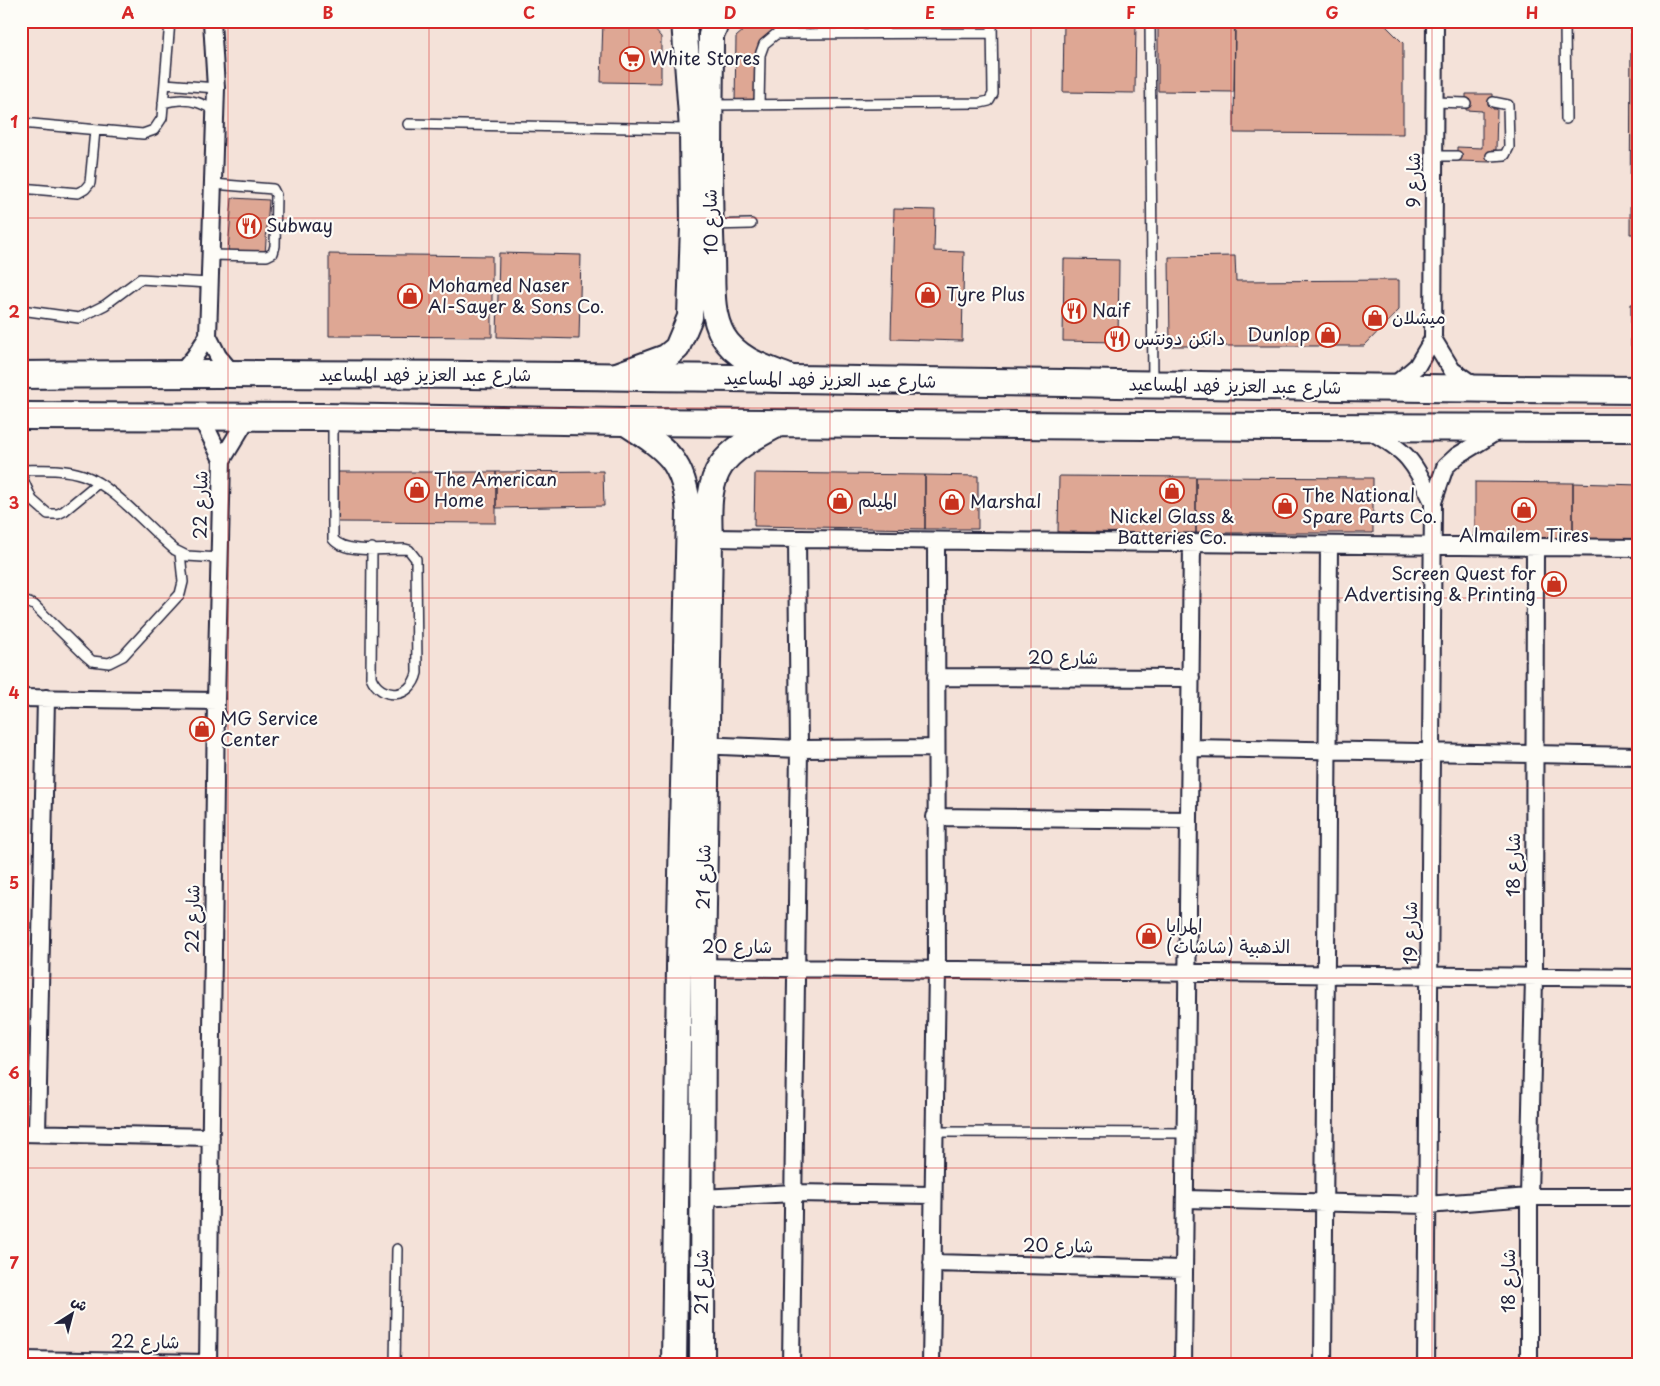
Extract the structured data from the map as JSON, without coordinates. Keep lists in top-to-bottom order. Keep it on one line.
{"streets":{"main road":["شارع عبد العزيز فهد المساعيد"],"street":["شارع 9","شارع 10","شارع 22","شارع 20","شارع 18","شارع 21","شارع 19"]},"crossings":[["شارع 10","شارع عبد العزيز فهد المساعيد"],["شارع 20","شارع 21"],["شارع 20","شارع 19"]],"places":{"supermarket":["White Stores"],"restaurant":["Subway","Naif","دانكن دونتس"],"shop":["Tyre Plus","Mohamed Naser Al-Sayer & Sons Co.","ميشلان","Dunlop","The American Home","Nickel Glass & Batteries Co.","الميلم","Marshal","The National Spare Parts Co.","Almailem Tires","Screen Quest for Advertising & Printing","MG Service Center","المرايا الذهبية (شاشات)"]},"north":"top right","grid":{"columns":["A","B","C","D","E","F","G","H"],"rows":["1","2","3","4","5","6","7"]}}
